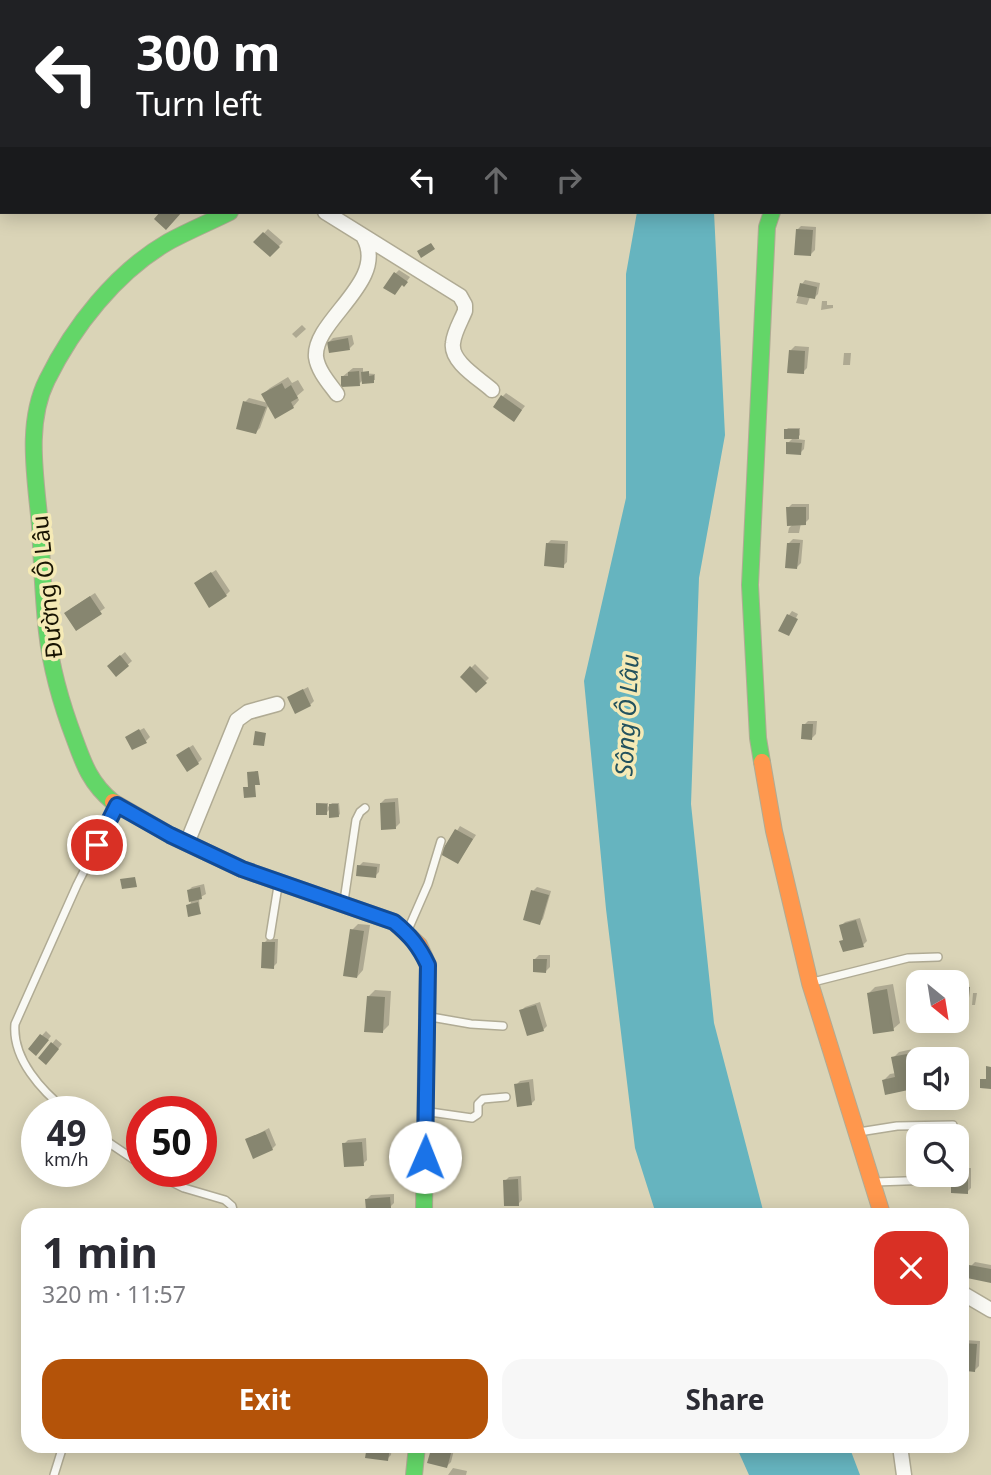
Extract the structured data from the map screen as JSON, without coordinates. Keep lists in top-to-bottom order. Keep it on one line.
{"streets":{"main road":["Đường Ô Lâu"]},"water":["Sông Ô Lâu"],"north":"bottom right","page":{"turn":["300 m","Turn left"],"speed":"49 km/h","limit":"50","heading":["1 min","320 m · 11:57"],"buttons":["Exit","Share"]}}
